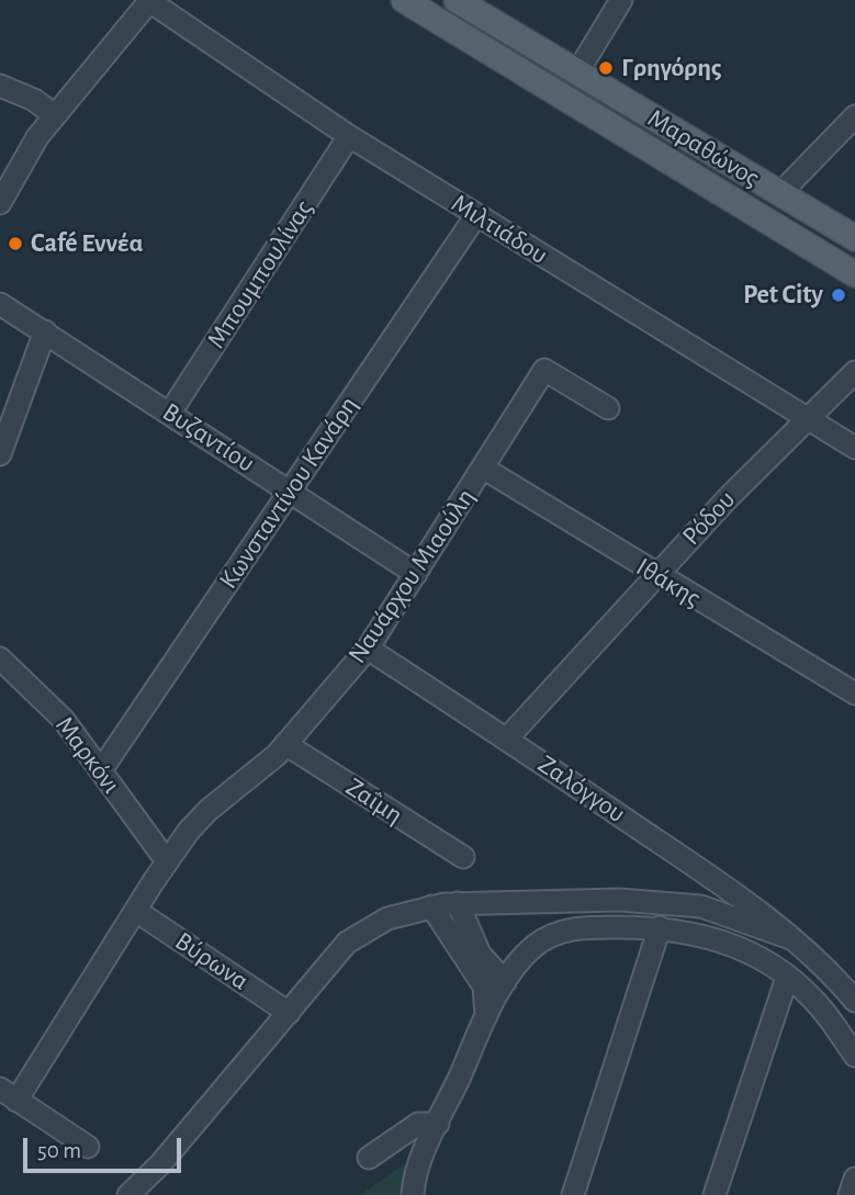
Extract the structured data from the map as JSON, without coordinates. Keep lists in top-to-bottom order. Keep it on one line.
{"streets":{"main road":["Μαραθώνος"],"street":["Μιλτιάδου","Μπουμπουλίνας","Βυζαντίου","Κωνσταντίνου Κανάρη","Ρόδου","Ναυάρχου Μιαούλη","Ιθάκης","Μαρκόνι","Ζαλόγγου","Ζαΐμη","Βύρωνα"]},"crossings":[["Μιλτιάδου","Μπουμπουλίνας"],["Μιλτιάδου","Κωνσταντίνου Κανάρη"],["Μιλτιάδου","Ρόδου"],["Μπουμπουλίνας","Βυζαντίου"],["Βυζαντίου","Κωνσταντίνου Κανάρη"],["Βυζαντίου","Ναυάρχου Μιαούλη"],["Κωνσταντίνου Κανάρη","Μαρκόνι"],["Ρόδου","Ιθάκης"],["Ρόδου","Ζαλόγγου"],["Ναυάρχου Μιαούλη","Ιθάκης"],["Ναυάρχου Μιαούλη","Μαρκόνι"],["Ναυάρχου Μιαούλη","Ζαλόγγου"],["Ναυάρχου Μιαούλη","Ζαΐμη"],["Ναυάρχου Μιαούλη","Βύρωνα"]],"places":["Γρηγόρης","Café Εννέα","Pet City"],"scale_bar":"50 m"}
